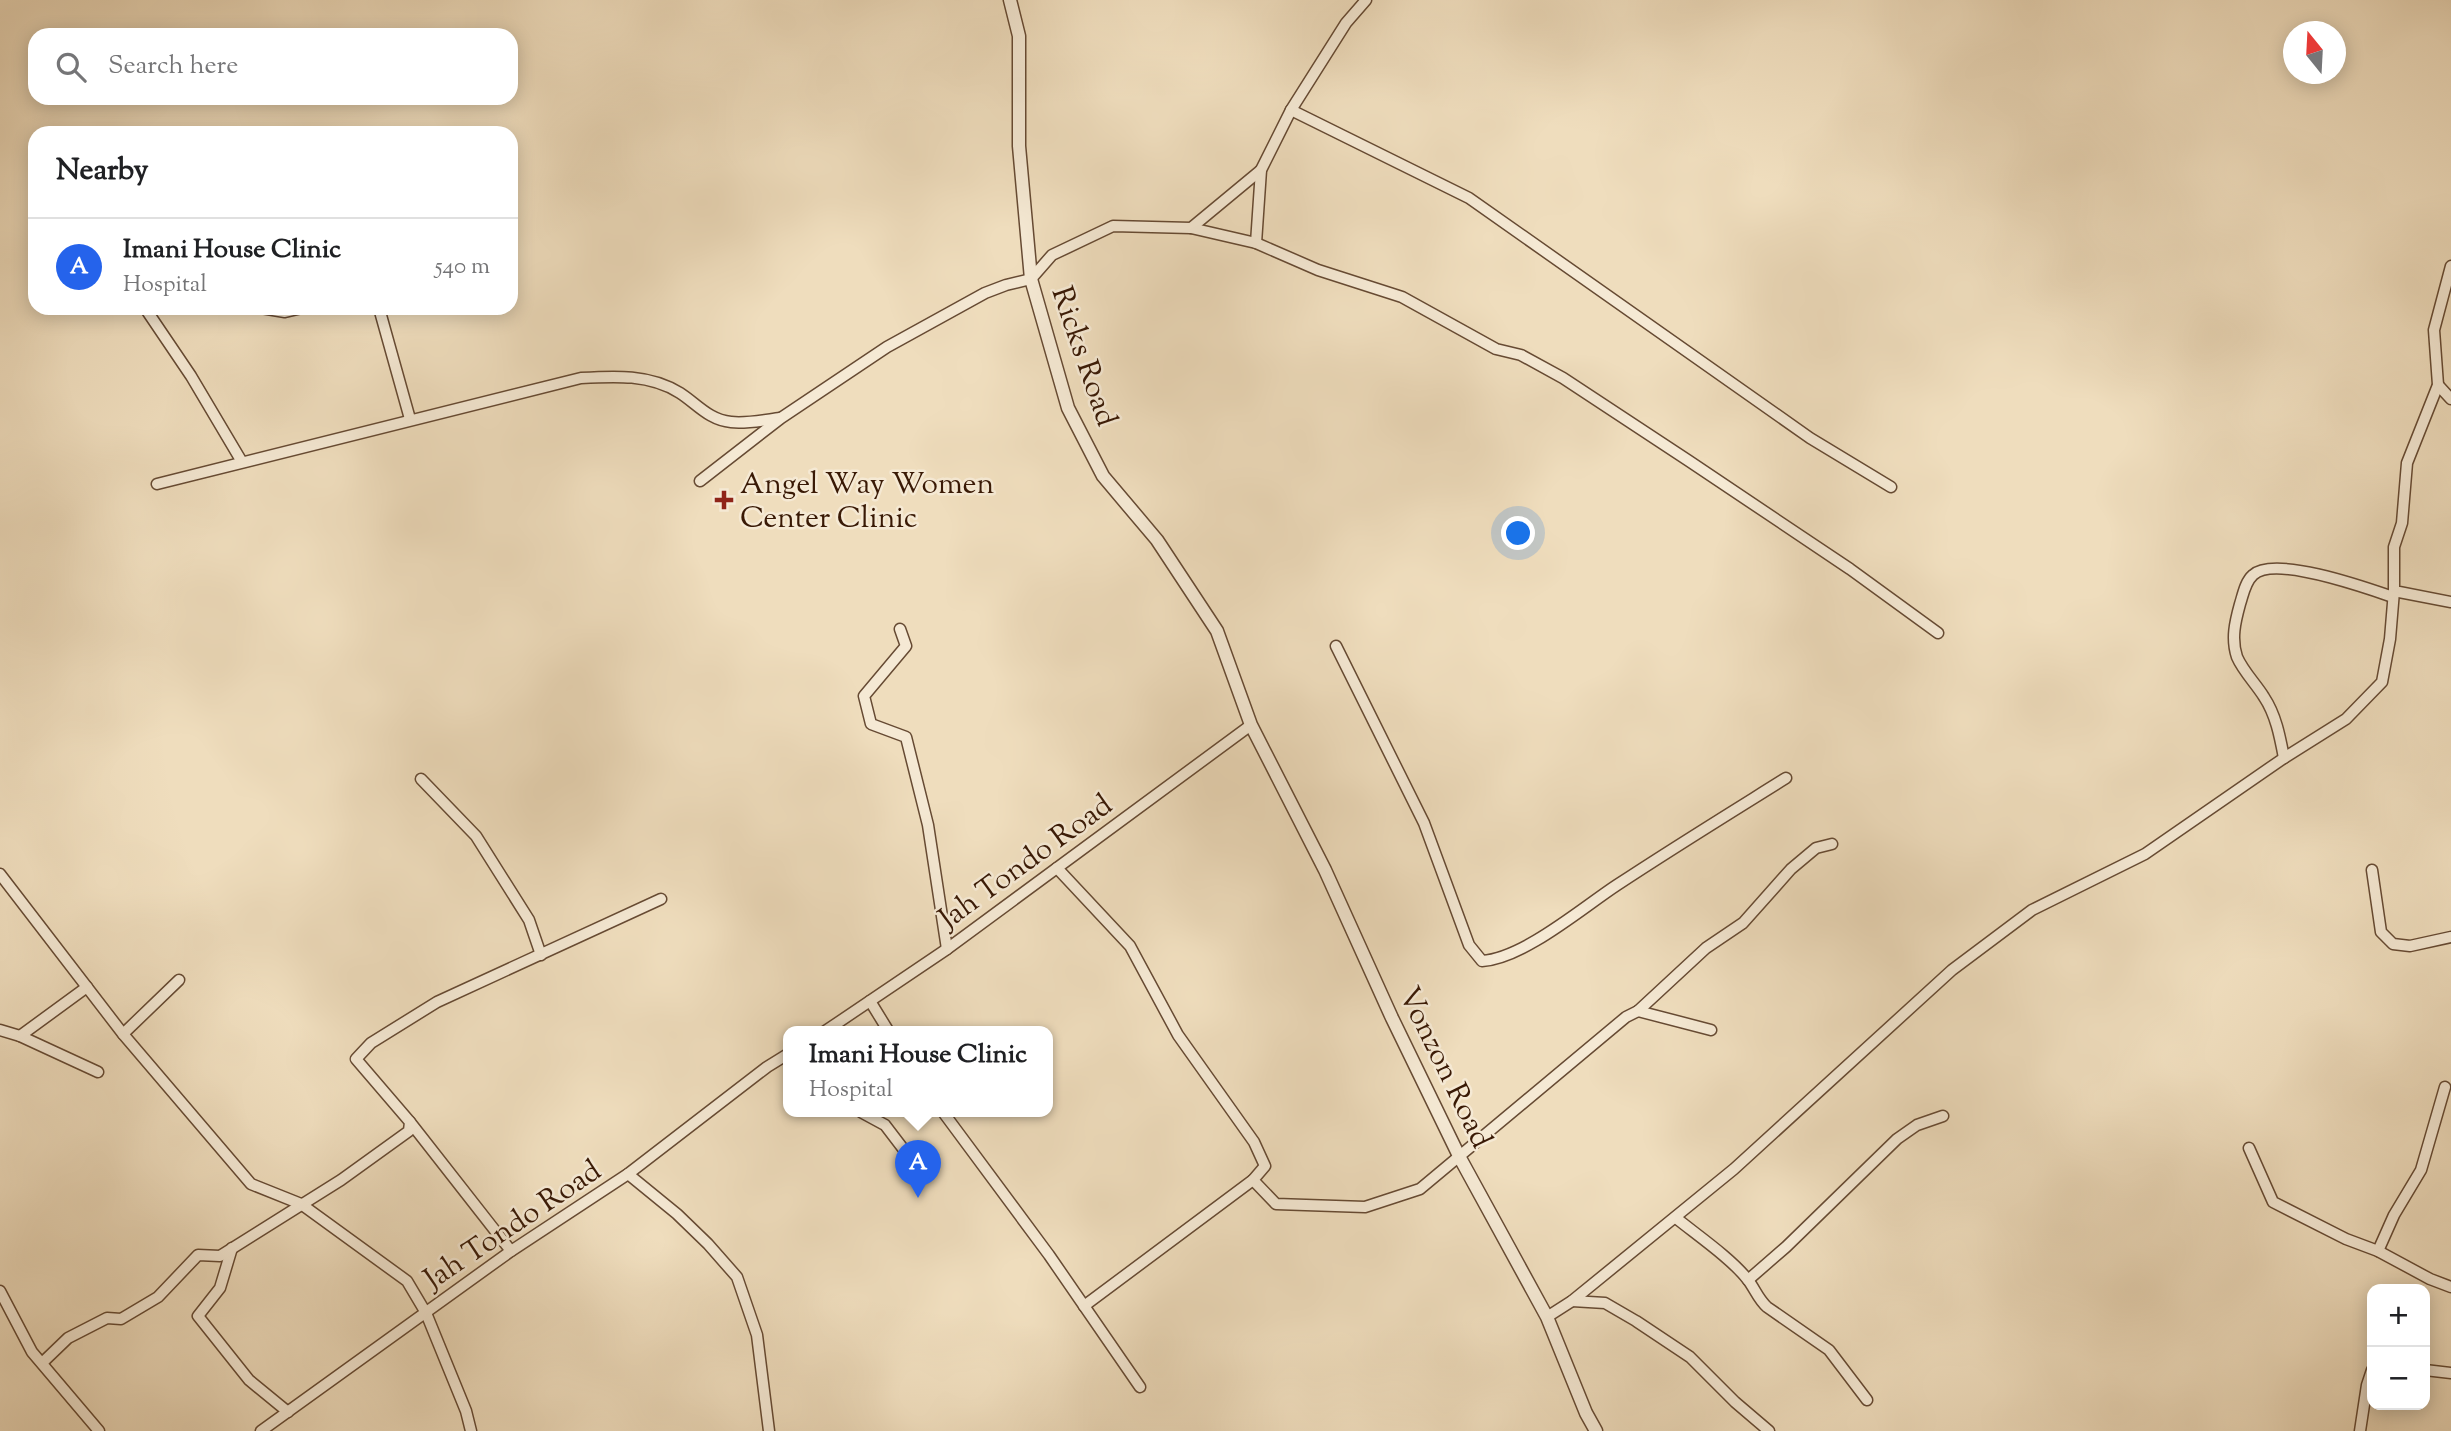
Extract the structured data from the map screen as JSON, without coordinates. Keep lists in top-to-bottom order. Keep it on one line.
{"streets":{"street":["Ricks Road","Jah Tondo Road","Vonzon Road"]},"crossings":[["Ricks Road","Jah Tondo Road"],["Ricks Road","Vonzon Road"],["Jah Tondo Road","Vonzon Road"]],"places":{"health":["Angel Way Women Center Clinic"]},"north":"top","page":{"search":"Search here","heading":"Nearby","list":[{"mark":"A","name":"Imani House Clinic","note":"Hospital","value":"540 m"}],"popup":["Imani House Clinic","Hospital"],"pins":"A","map_buttons":["+","−"]}}
